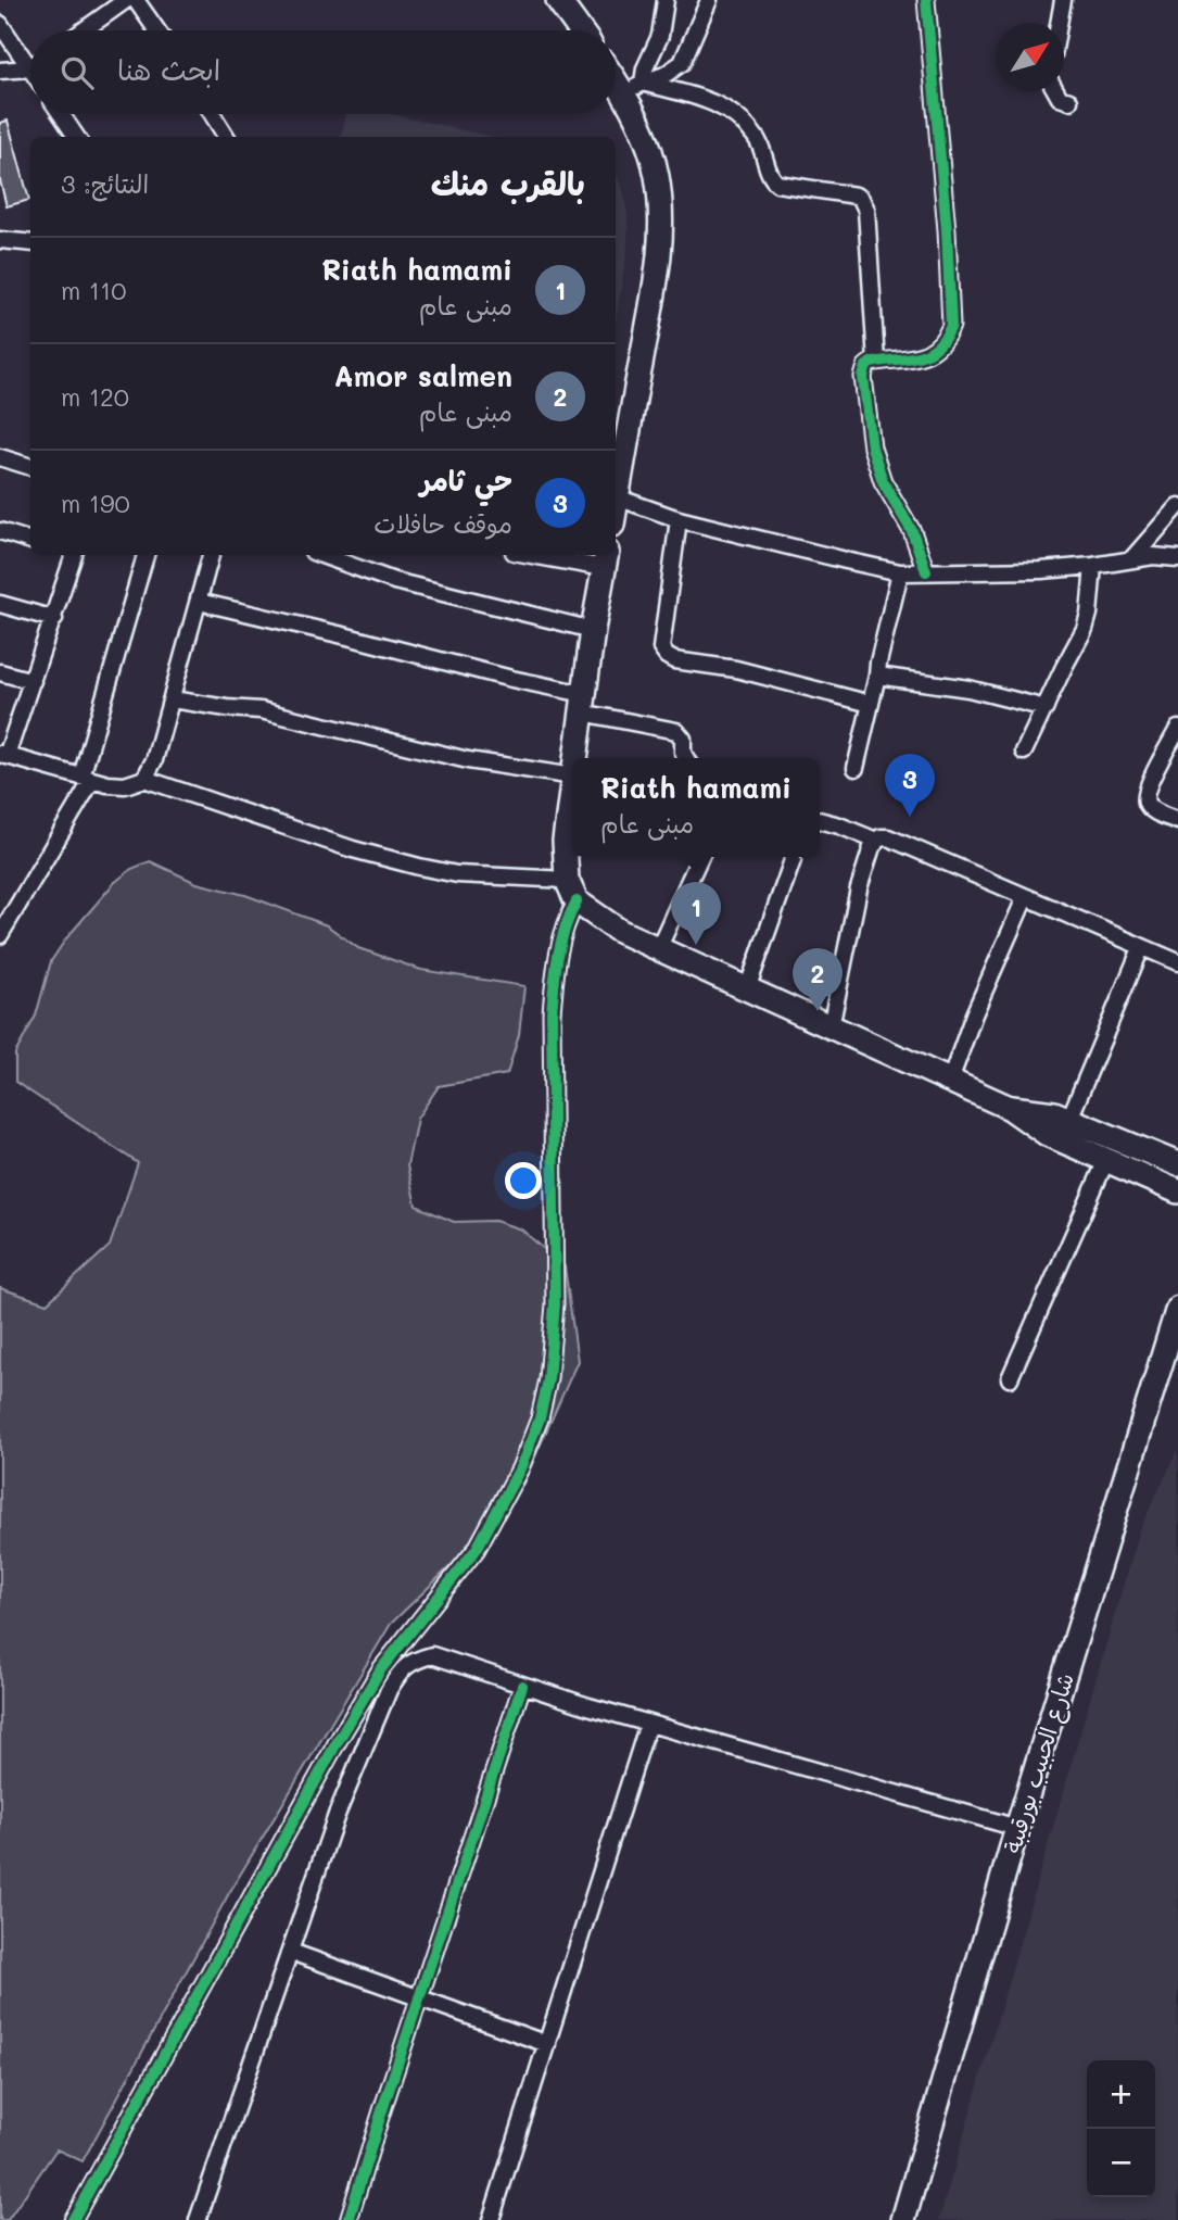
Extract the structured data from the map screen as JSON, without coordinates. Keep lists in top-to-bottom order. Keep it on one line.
{"streets":{"main road":["شارع الحبيب بورقيبة"]},"north":"top right","page":{"search":"ابحث هنا","heading":["بالقرب منك","النتائج: 3"],"list":[{"mark":"1","name":"Riath hamami","note":"مبنى عام","value":"110 m"},{"mark":"2","name":"Amor salmen","note":"مبنى عام","value":"120 m"},{"mark":"3","name":"حي ثامر","note":"موقف حافلات","value":"190 m"}],"pins":["3","1","2"],"popup":["Riath hamami","مبنى عام"],"map_buttons":["+","−"]}}
